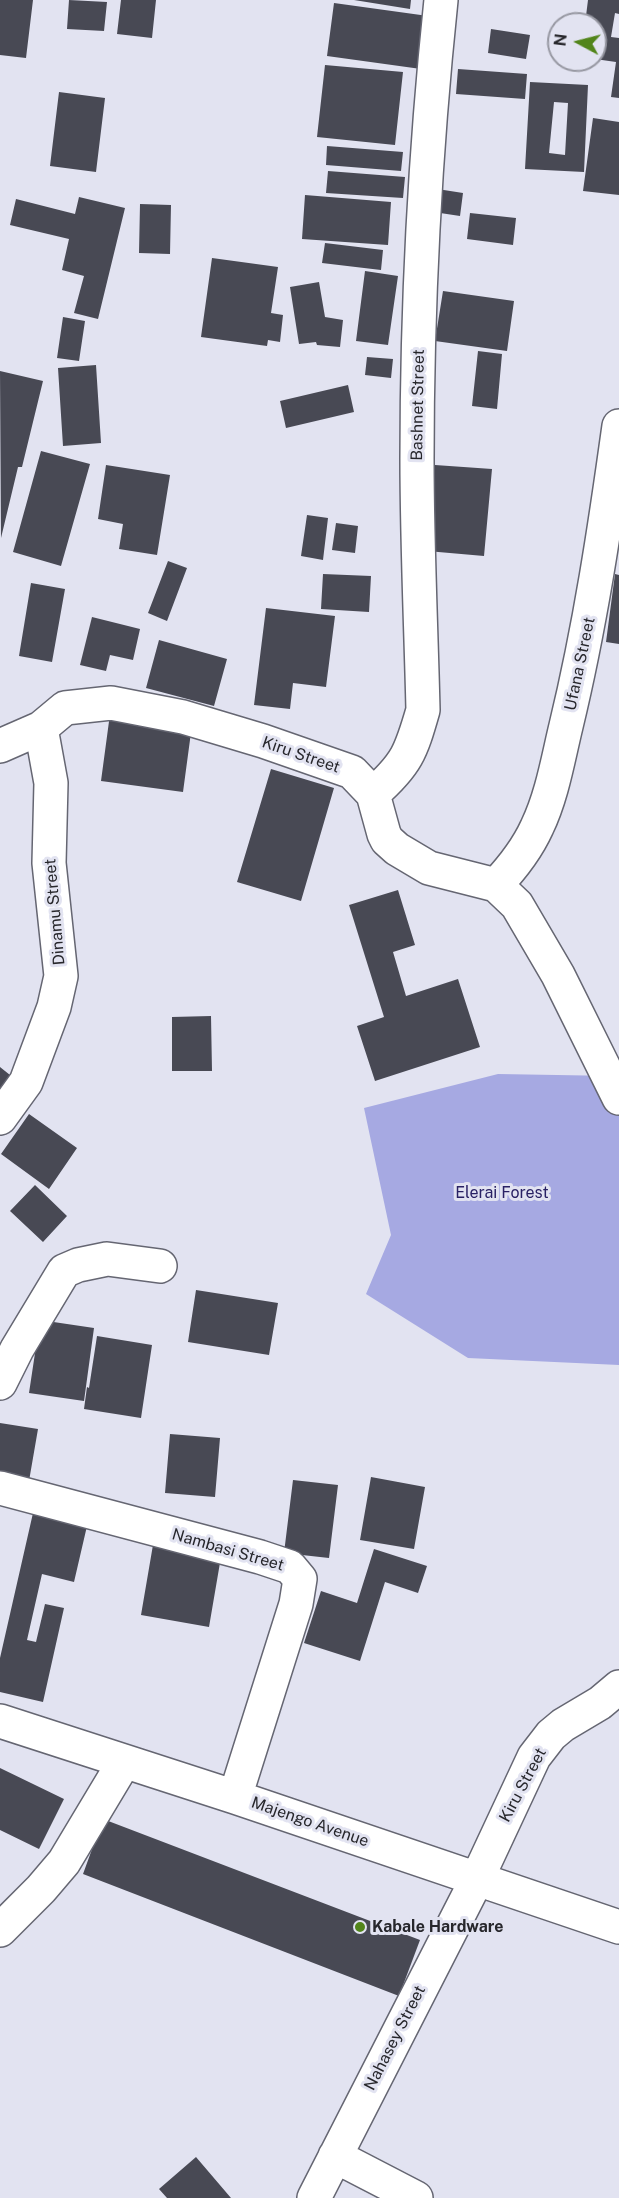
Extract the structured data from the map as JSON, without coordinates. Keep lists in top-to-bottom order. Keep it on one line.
{"streets":{"street":["Bashnet Street","Ufana Street","Kiru Street","Dinamu Street","Nambasi Street","Majengo Avenue","Nahasey Street"]},"crossings":[["Bashnet Street","Kiru Street"],["Ufana Street","Kiru Street"],["Kiru Street","Dinamu Street"],["Kiru Street","Majengo Avenue"],["Kiru Street","Nahasey Street"],["Nambasi Street","Majengo Avenue"],["Majengo Avenue","Nahasey Street"]],"parks":["Elerai Forest"],"places":["Kabale Hardware"],"north":"left"}
